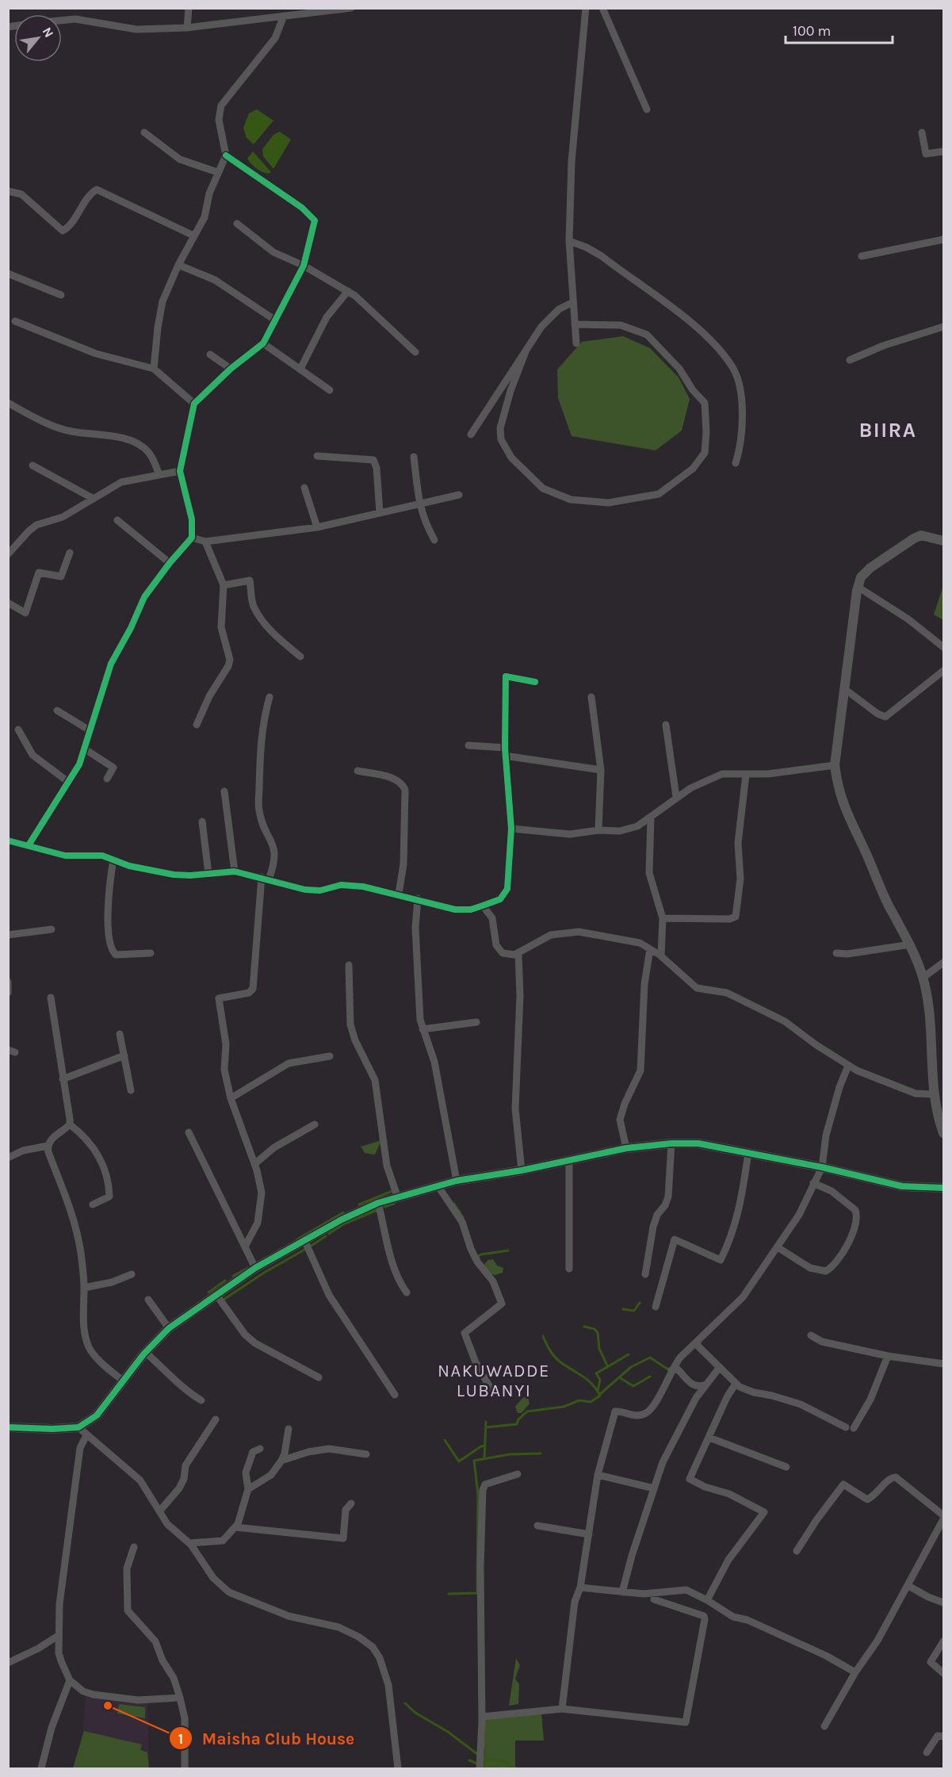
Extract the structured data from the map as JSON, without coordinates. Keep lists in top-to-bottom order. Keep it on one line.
{"districts":["BIIRA","NAKUWADDE LUBANYI"],"places":["Maisha Club House"],"scale_bar":"100 m","north":"top right"}
